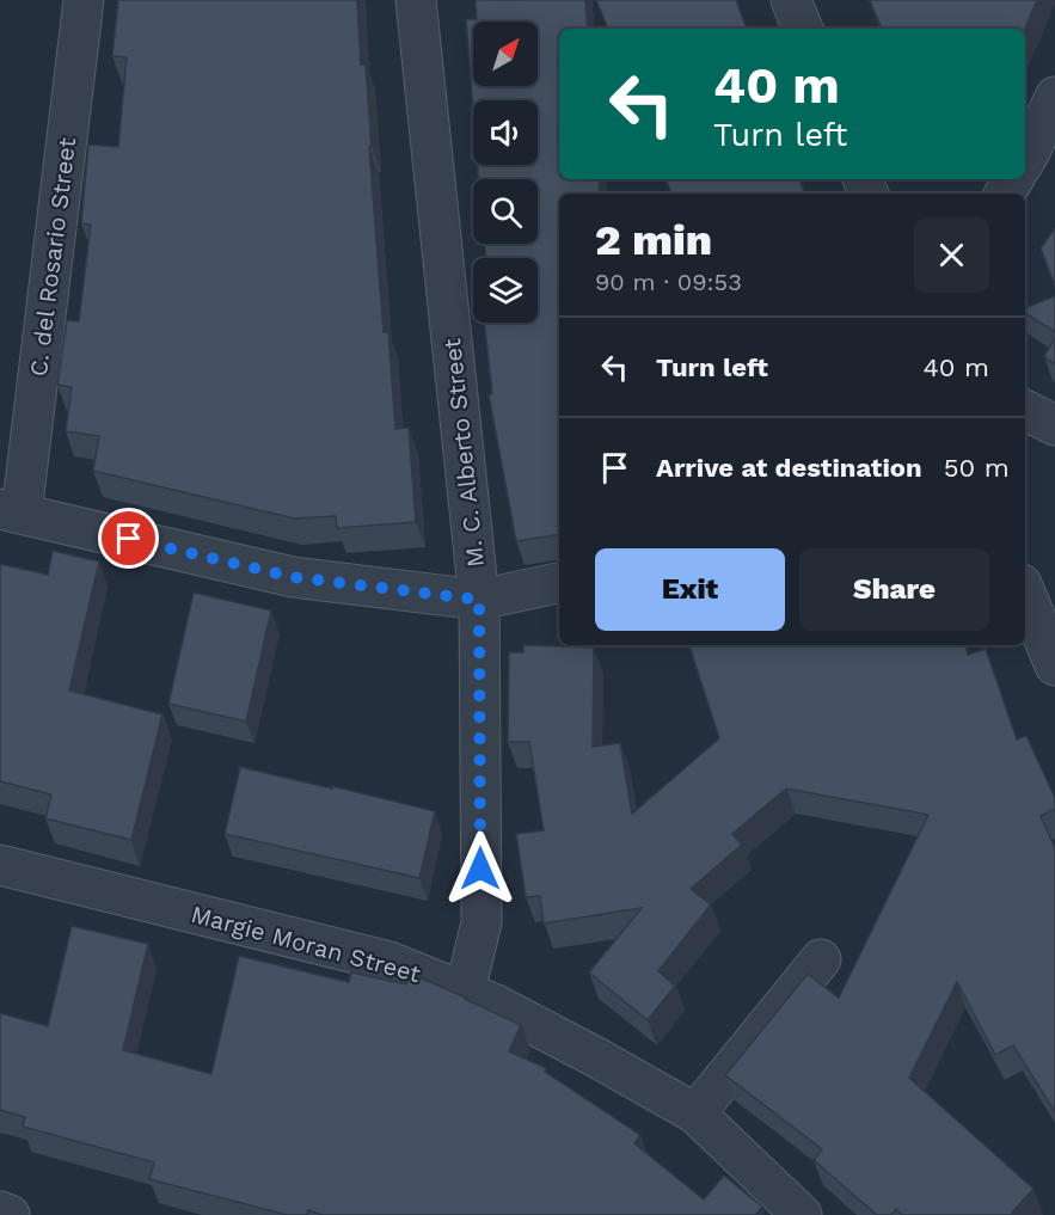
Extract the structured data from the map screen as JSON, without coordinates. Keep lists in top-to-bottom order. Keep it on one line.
{"streets":{"street":["C. del Rosario Street","M. C. Alberto Street","Margie Moran Street"]},"crossings":[["M. C. Alberto Street","Margie Moran Street"]],"north":"top right","page":{"turn":["40 m","Turn left"],"heading":["2 min","90 m · 09:53"],"list":[{"name":"Turn left","value":"40 m"},{"name":"Arrive at destination","value":"50 m"}],"buttons":["Exit","Share"]}}
